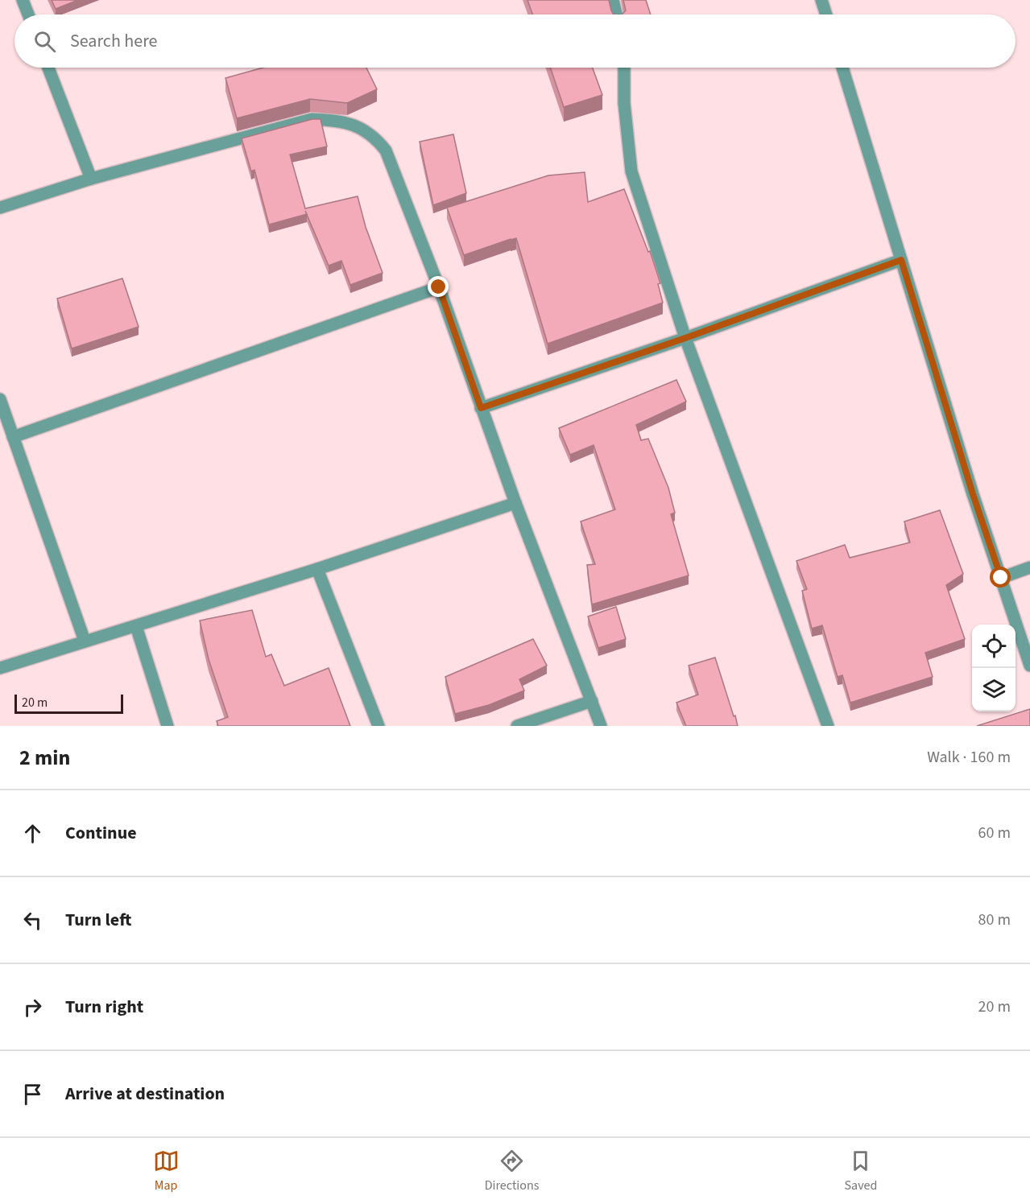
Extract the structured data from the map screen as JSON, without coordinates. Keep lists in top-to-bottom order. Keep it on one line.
{"scale_bar":"20 m","page":{"search":"Search here","scale":"20 m","heading":["2 min","Walk · 160 m"],"list":[["Continue","60 m"],["Turn left","80 m"],["Turn right","20 m"],"Arrive at destination"],"nav":["Map","Directions","Saved"]}}
